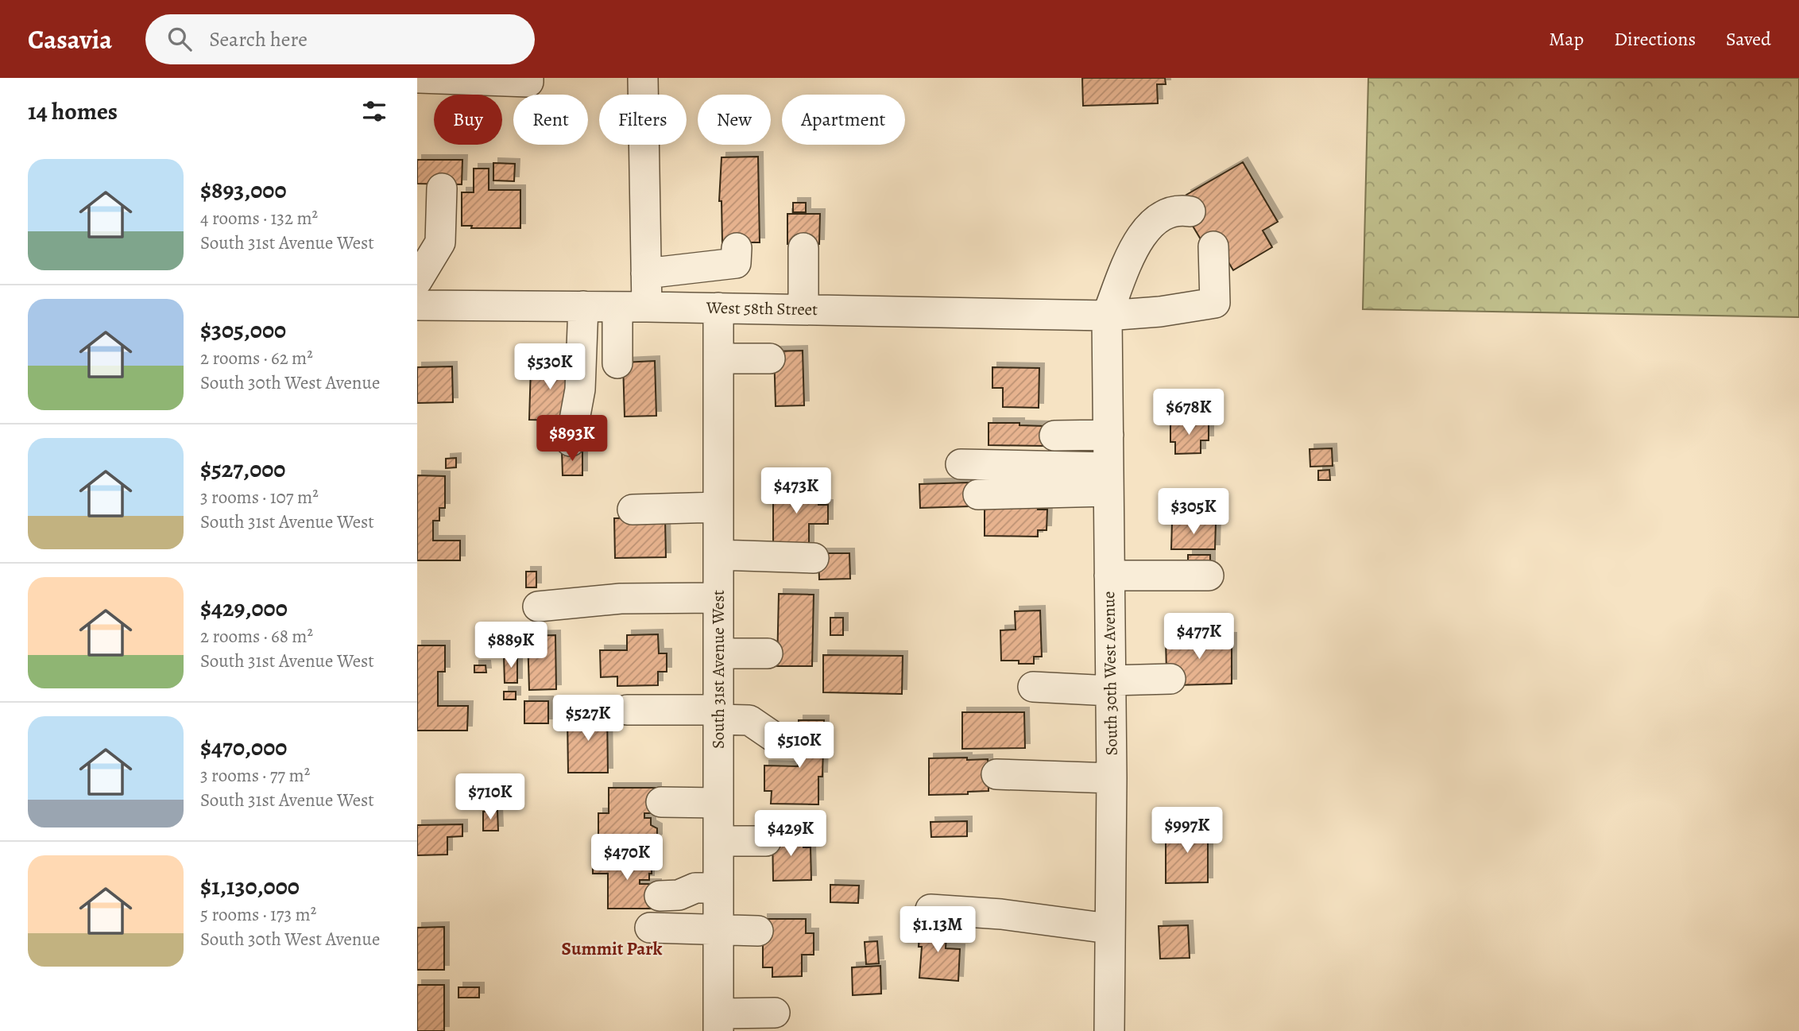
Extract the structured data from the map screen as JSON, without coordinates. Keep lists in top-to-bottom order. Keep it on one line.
{"streets":{"street":["West 58th Street","South 31st Avenue West","South 30th West Avenue"]},"crossings":[["West 58th Street","South 31st Avenue West"],["West 58th Street","South 30th West Avenue"]],"districts":["Summit Park"],"page":{"header":"Casavia","search":"Search here","nav":["Map","Directions","Saved"],"heading":"14 homes","chip":["Buy","Rent","Filters","New","Apartment"],"list":[{"name":"$893,000","note":"4 rooms · 132 m² · South 31st Avenue West"},{"name":"$305,000","note":"2 rooms · 62 m² · South 30th West Avenue"},{"name":"$527,000","note":"3 rooms · 107 m² · South 31st Avenue West"},{"name":"$429,000","note":"2 rooms · 68 m² · South 31st Avenue West"},{"name":"$470,000","note":"3 rooms · 77 m² · South 31st Avenue West"},{"name":"$1,130,000","note":"5 rooms · 173 m² · South 30th West Avenue"}],"price":["$530K","$678K","$893K","$473K","$305K","$477K","$889K","$527K","$510K","$710K","$997K","$429K","$470K","$1.13M"]}}
